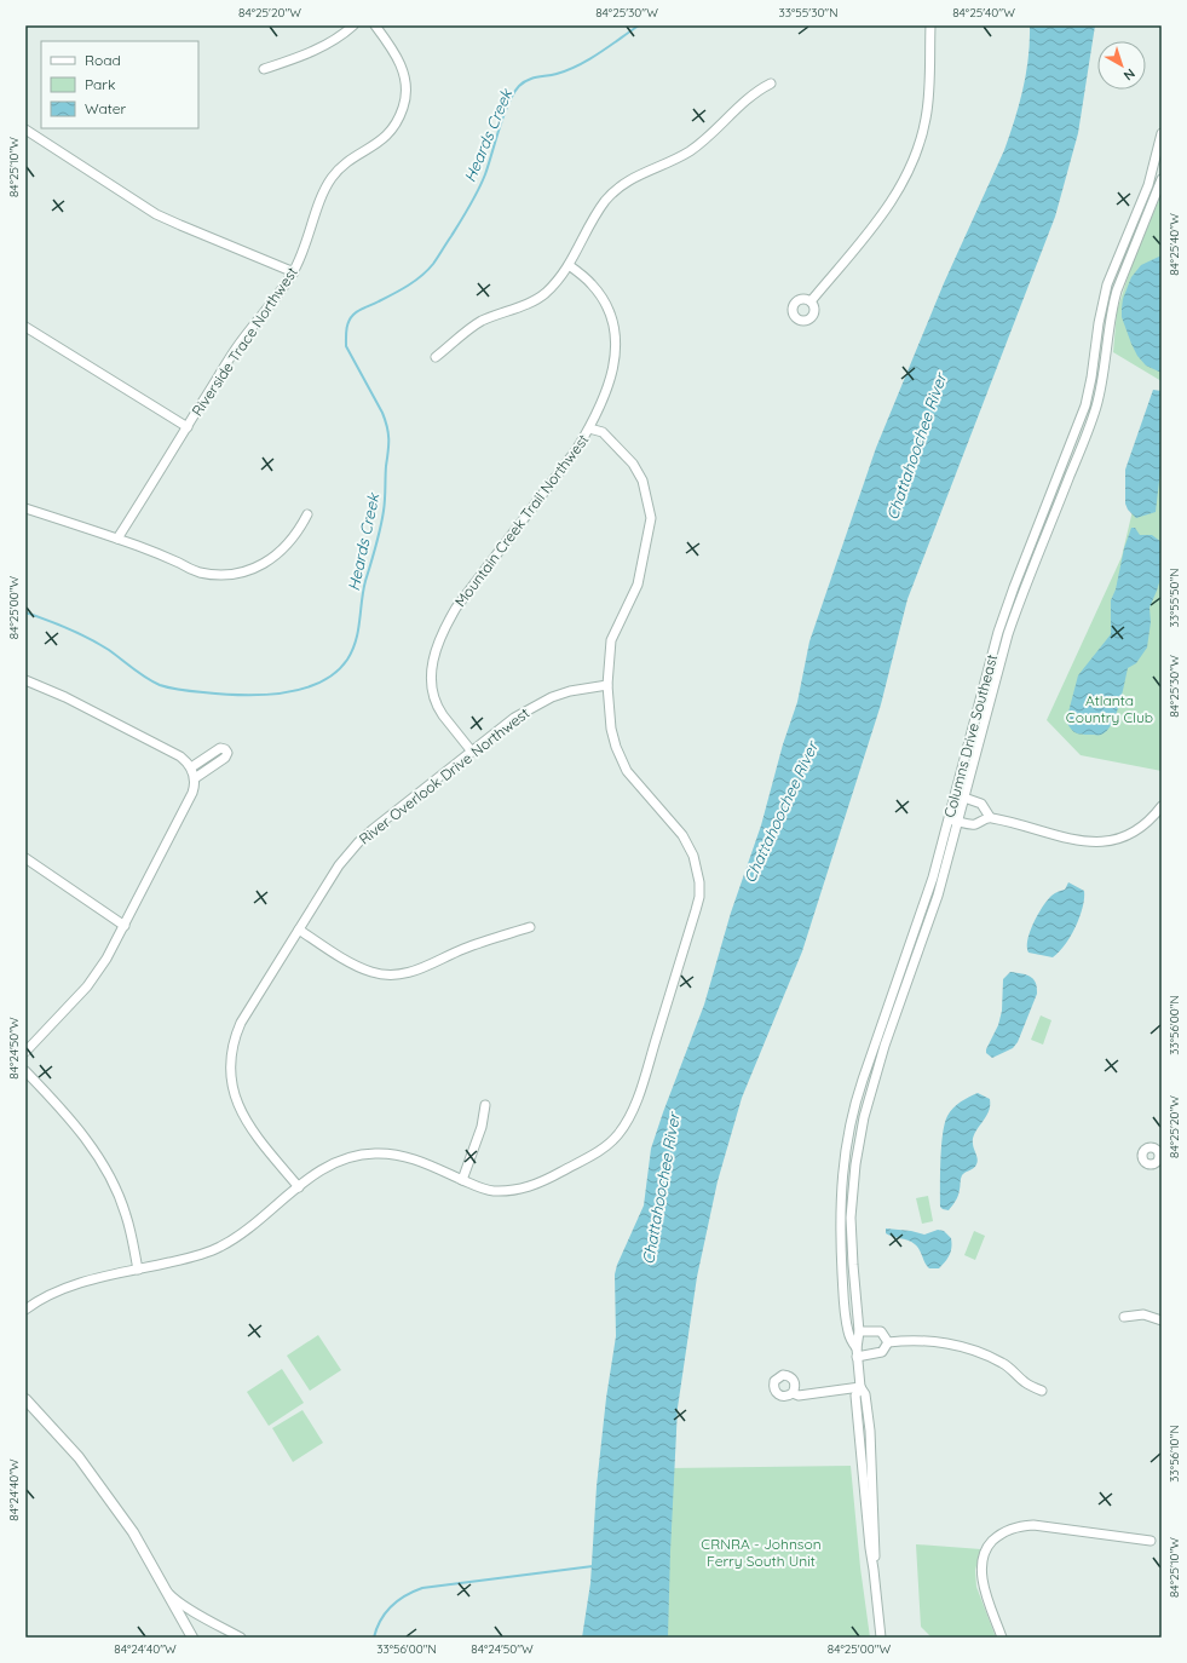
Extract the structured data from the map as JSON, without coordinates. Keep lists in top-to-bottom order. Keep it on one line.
{"streets":{"street":["Riverside Trace Northwest","Mountain Creek Trail Northwest","Columns Drive Southeast","River Overlook Drive Northwest"]},"crossings":[["Mountain Creek Trail Northwest","River Overlook Drive Northwest"]],"water":["Heards Creek","Chattahoochee River"],"parks":["Atlanta Country Club","CRNRA - Johnson Ferry South Unit"],"legend":["Road","Park","Water"],"north":"bottom right","coordinates":["84°25'20\"W","84°25'30\"W","33°55'30\"N","84°25'40\"W","84°25'10\"W","33°55'50\"N","84°25'00\"W","33°56'00\"N","84°24'50\"W","33°56'10\"N","84°24'40\"W"]}
